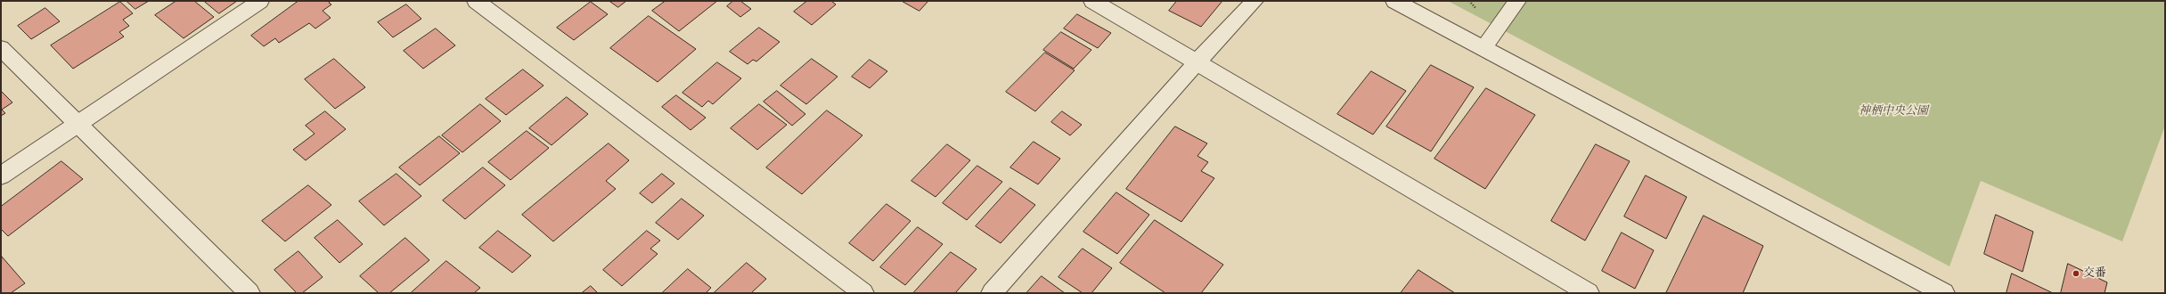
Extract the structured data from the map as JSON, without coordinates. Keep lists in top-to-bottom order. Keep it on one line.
{"parks":["神栖中央公園"],"places":["交番"]}
